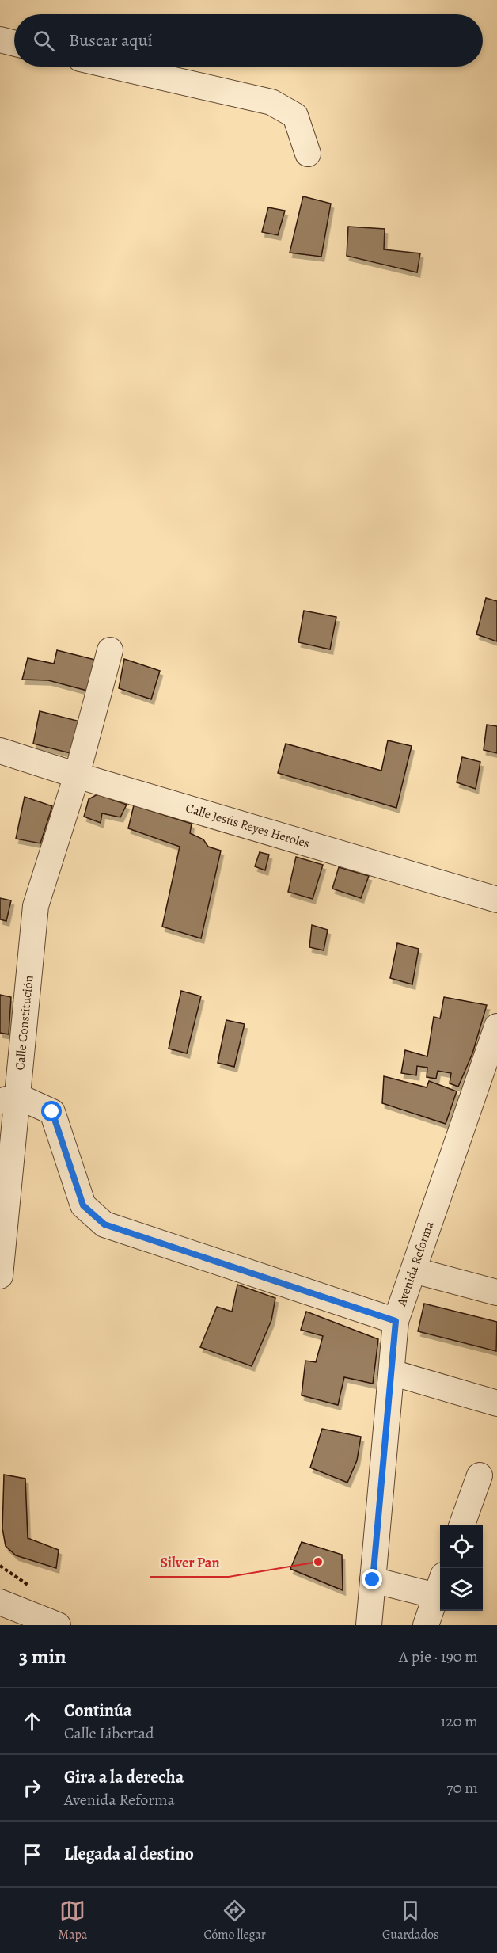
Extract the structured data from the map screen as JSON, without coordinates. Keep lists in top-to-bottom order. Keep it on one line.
{"streets":{"street":["Calle Jesús Reyes Heroles","Calle Constitución","Avenida Reforma"]},"crossings":[["Calle Jesús Reyes Heroles","Calle Constitución"]],"places":["Silver Pan"],"page":{"search":"Buscar aquí","heading":["3 min","A pie · 190 m"],"list":[["Continúa","Calle Libertad","120 m"],["Gira a la derecha","Avenida Reforma","70 m"],"Llegada al destino"],"nav":["Mapa","Cómo llegar","Guardados"]}}
